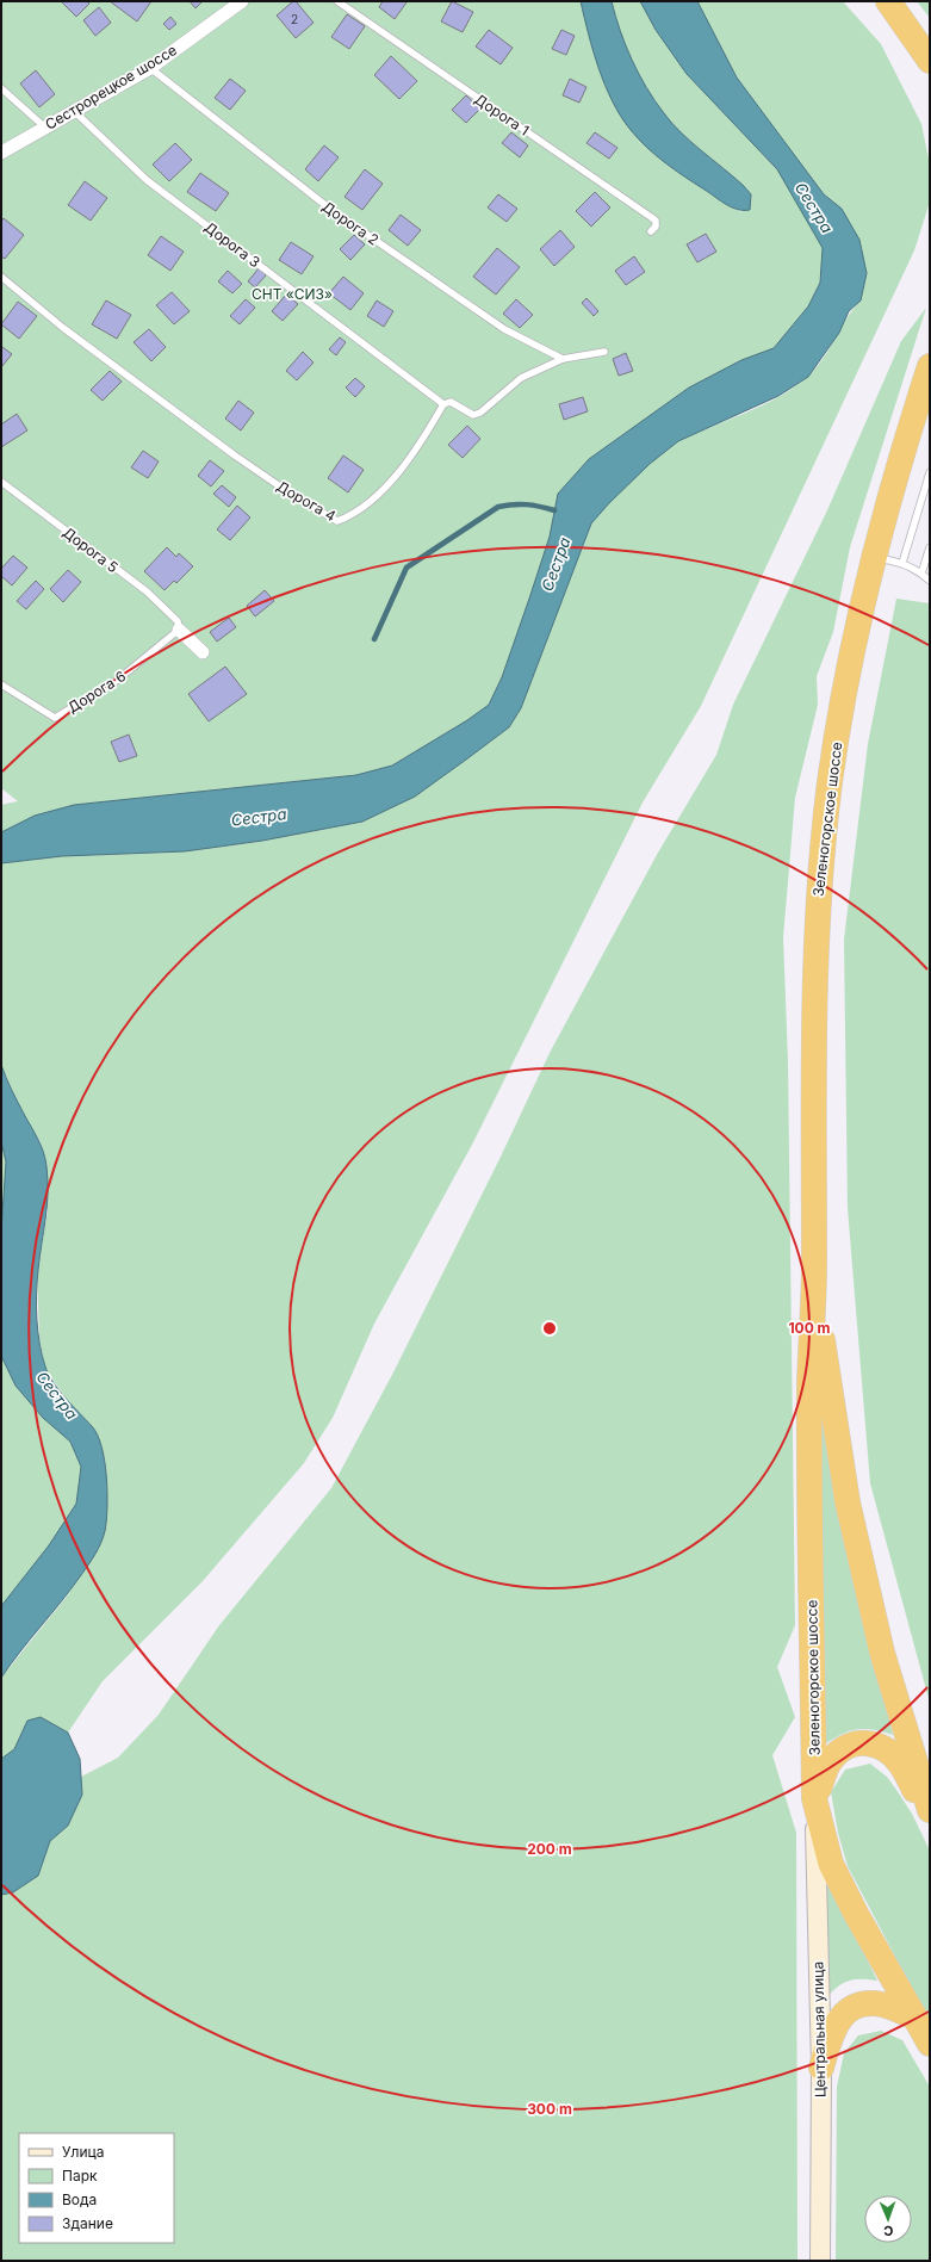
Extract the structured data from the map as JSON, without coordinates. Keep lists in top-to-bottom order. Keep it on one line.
{"streets":{"highway":["Зеленогорское шоссе"],"main road":["Центральная улица"],"street":["Сестрорецкое шоссе"],"lane":["Дорога 1","Дорога 2","Дорога 3","Дорога 4","Дорога 5","Дорога 6"]},"crossings":[["Сестрорецкое шоссе","Дорога 2"],["Сестрорецкое шоссе","Дорога 3"],["Дорога 3","Дорога 4"],["Дорога 5","Дорога 6"],["Зеленогорское шоссе","Центральная улица"]],"water":["Сестра"],"parks":["СНТ «СИЗ»"],"house_numbers":["2"],"legend":["Улица","Парк","Вода","Здание"],"north":"bottom","rings":["100 m","200 m","300 m"]}
